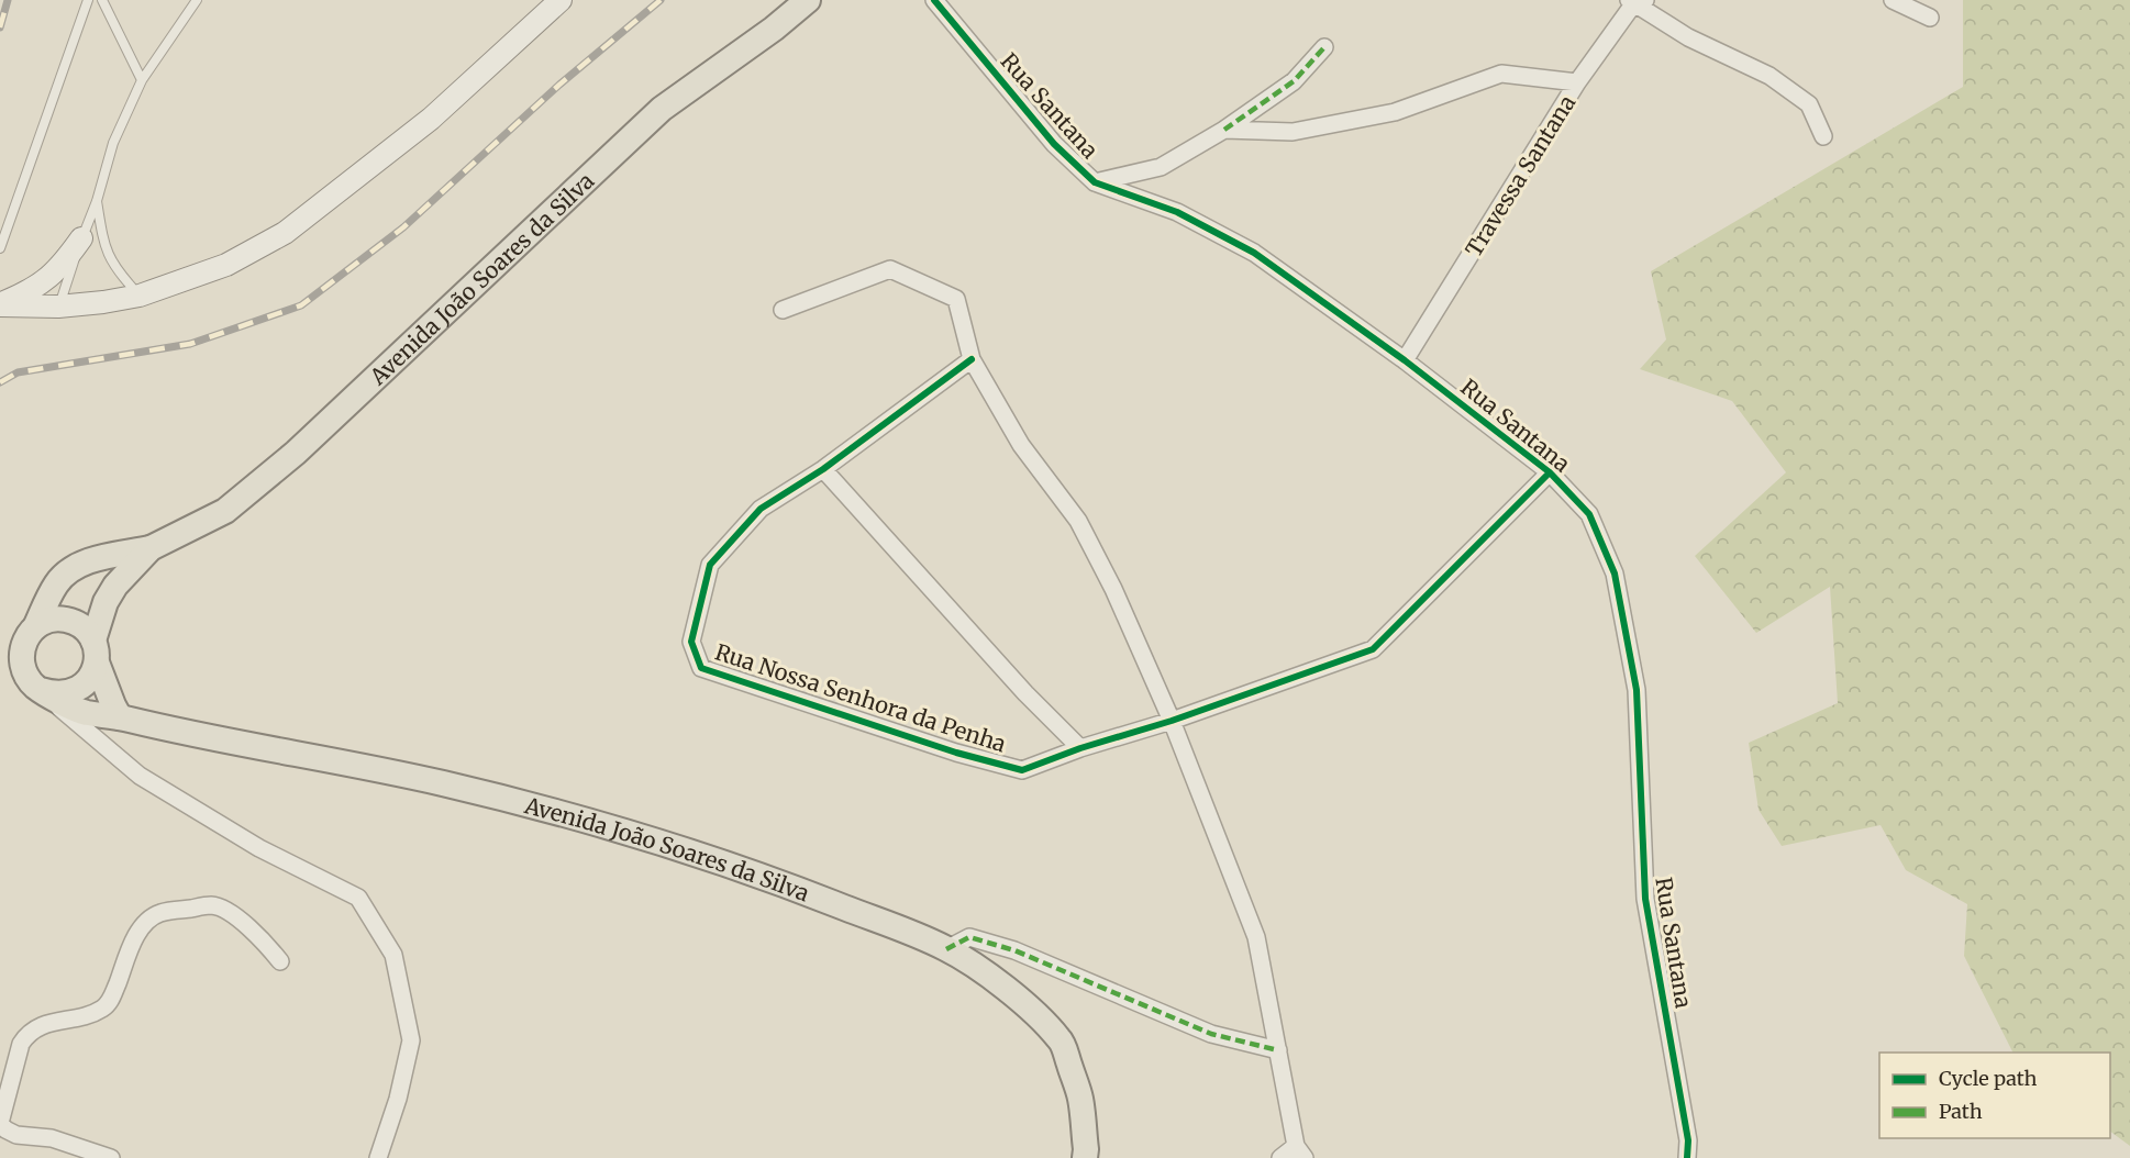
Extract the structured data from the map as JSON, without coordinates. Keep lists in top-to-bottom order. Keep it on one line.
{"streets":{"main road":["Avenida João Soares da Silva"],"street":["Rua Santana","Travessa Santana","Rua Nossa Senhora da Penha"]},"crossings":[["Rua Santana","Travessa Santana"],["Rua Santana","Rua Nossa Senhora da Penha"]],"legend":["Cycle path","Path"]}
